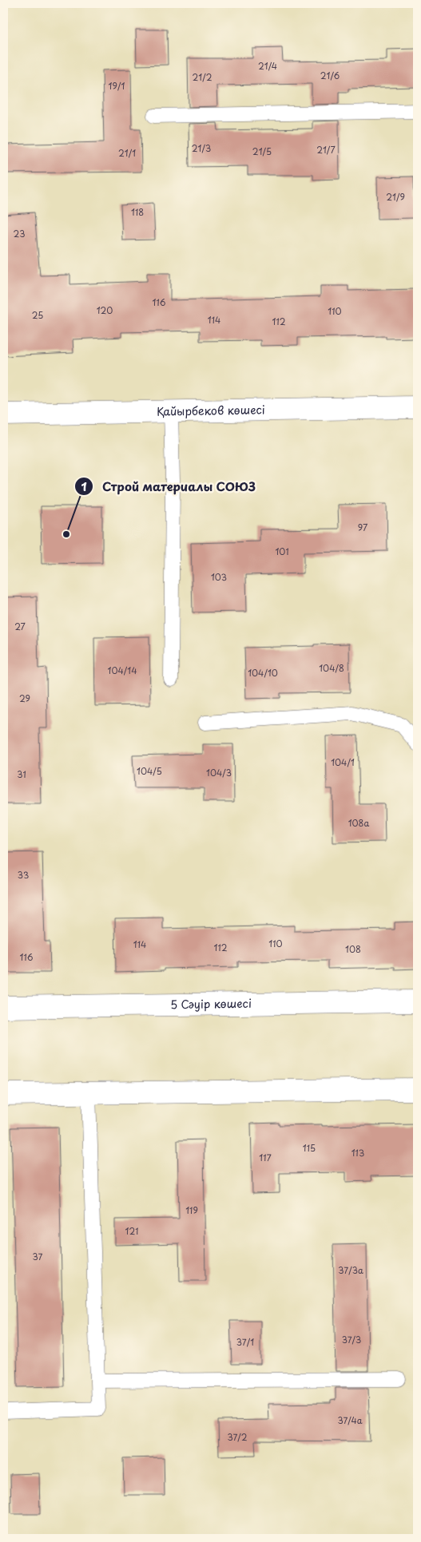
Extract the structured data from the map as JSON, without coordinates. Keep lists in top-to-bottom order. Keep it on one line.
{"streets":{"street":["Қайырбеков көшесі","5 Сәуір көшесі"]},"places":["Строй материалы СОЮЗ"],"house_numbers":["21/4","21/6","21/2","19/1","21/3","21/7","21/5","21/1","21/9","118","23","116","120","110","25","114","112","97","101","103","27","104/8","104/14","104/10","29","104/1","104/5","104/3","31","108а","33","110","114","112","108","116","115","113","117","119","121","37","37/3а","37/3","37/1","37/4а","37/2"]}
